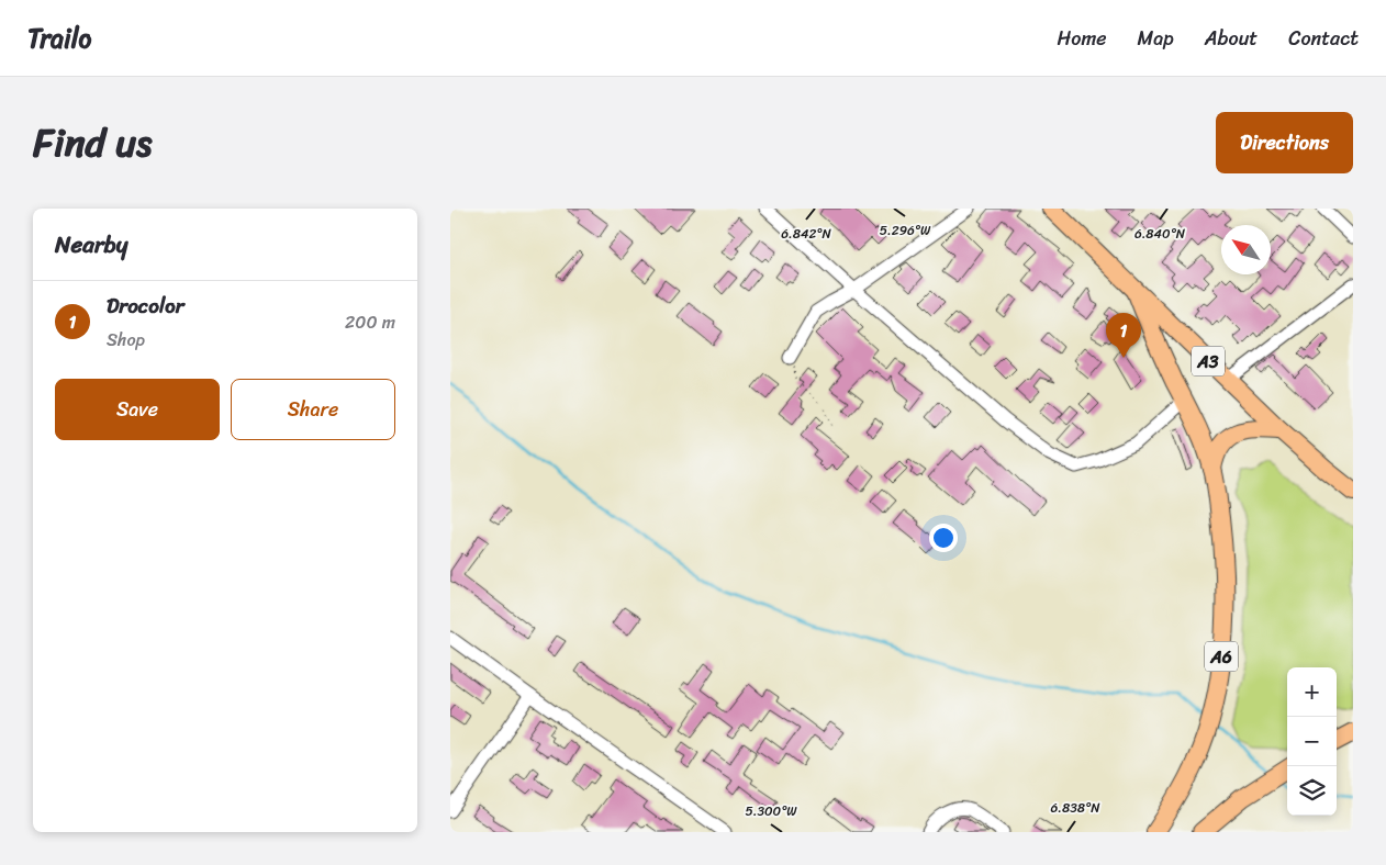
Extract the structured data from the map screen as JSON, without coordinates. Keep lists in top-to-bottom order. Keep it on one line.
{"streets":{"highway":["A3","A6"]},"crossings":[["A3","A6"]],"north":"top left","page":{"header":"Trailo","nav":["Home","Map","About","Contact"],"title":"Find us","buttons":["Directions",["Save","Share"]],"heading":"Nearby","list":[{"mark":"1","name":"Drocolor","note":"Shop","value":"200 m"}],"pins":"1","map_buttons":["+","−"]},"coordinates":["5.296°W","6.842°N","6.840°N","6.838°N","5.300°W"]}
